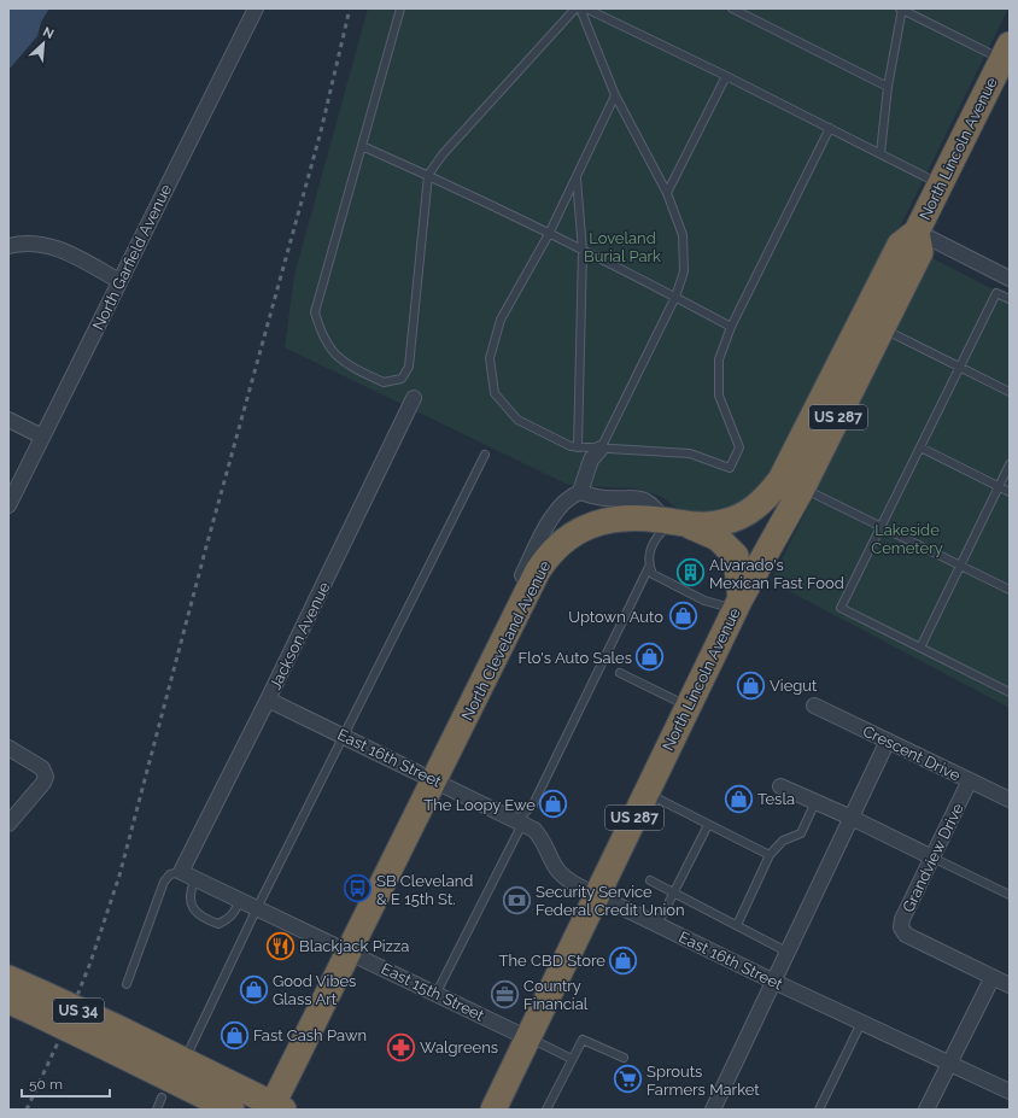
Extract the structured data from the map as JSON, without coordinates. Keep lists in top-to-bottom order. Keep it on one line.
{"streets":{"highway":["North Lincoln Avenue","US 287","North Cleveland Avenue","US 34"],"street":["North Garfield Avenue","Jackson Avenue","Crescent Drive","East 16th Street","Grandview Drive","East 15th Street"]},"crossings":[["North Lincoln Avenue","North Cleveland Avenue"],["North Lincoln Avenue","East 16th Street"],["North Lincoln Avenue","East 15th Street"],["Jackson Avenue","East 16th Street"],["Jackson Avenue","East 15th Street"],["North Cleveland Avenue","East 16th Street"],["North Cleveland Avenue","East 15th Street"],["North Cleveland Avenue","US 34"],["Crescent Drive","Grandview Drive"]],"parks":["Loveland Burial Park","Lakeside Cemetery"],"places":{"building":["Alvarado's Mexican Fast Food"],"shop":["Uptown Auto","Flo's Auto Sales","Viegut","Tesla","The Loopy Ewe","The CBD Store","Good Vibes Glass Art","Fast Cash Pawn"],"bus stop":["SB Cleveland & E 15th St."],"bank":["Security Service Federal Credit Union"],"restaurant":["Blackjack Pizza"],"office":["Country Financial"],"pharmacy":["Walgreens"],"supermarket":["Sprouts Farmers Market"]},"scale_bar":"50 m","north":"top right"}
